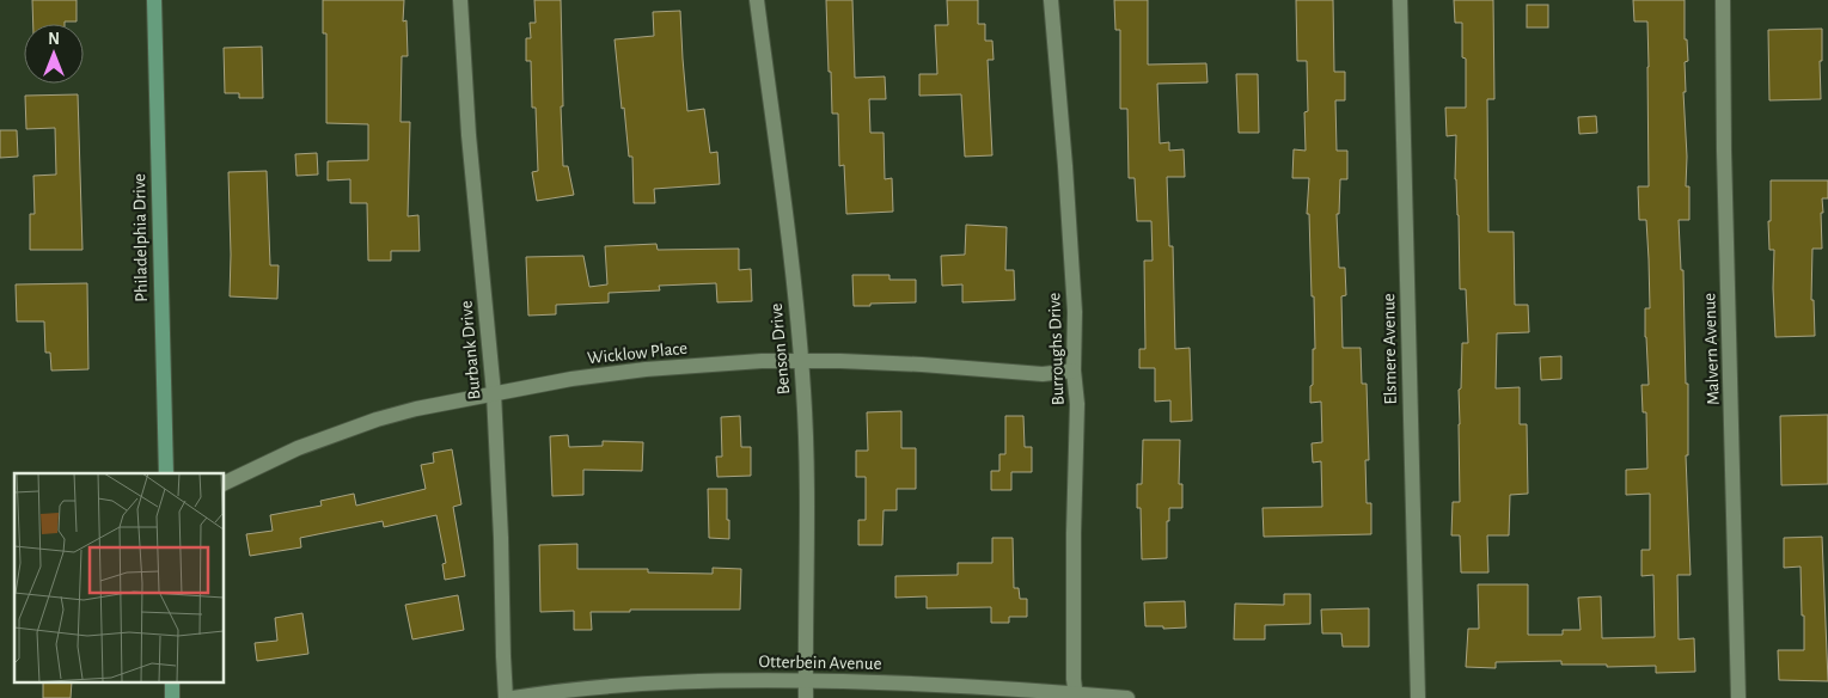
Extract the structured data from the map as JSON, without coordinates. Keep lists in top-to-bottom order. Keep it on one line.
{"streets":{"main road":["Philadelphia Drive"],"street":["Benson Drive","Burroughs Drive","Elsmere Avenue","Malvern Avenue","Burbank Drive","Wicklow Place","Otterbein Avenue"]},"crossings":[["Benson Drive","Wicklow Place"],["Benson Drive","Otterbein Avenue"],["Burroughs Drive","Wicklow Place"],["Burroughs Drive","Otterbein Avenue"],["Burbank Drive","Wicklow Place"]],"north":"top"}
